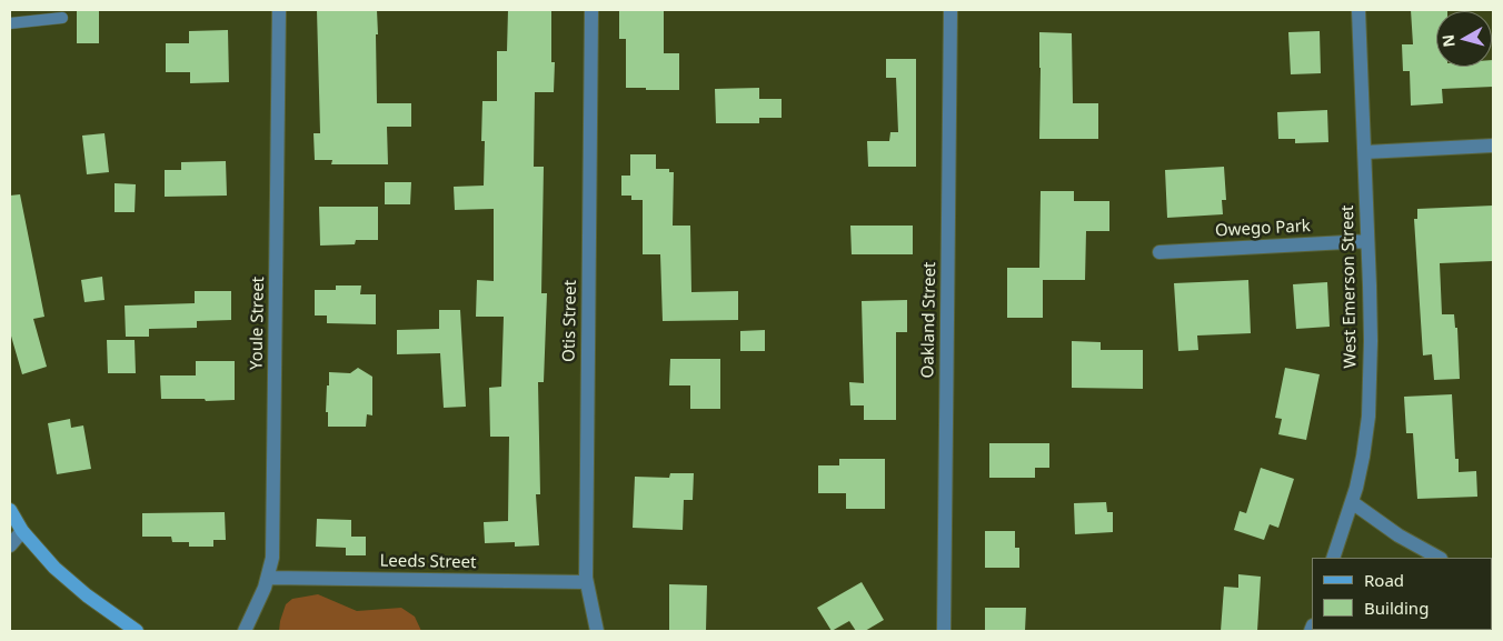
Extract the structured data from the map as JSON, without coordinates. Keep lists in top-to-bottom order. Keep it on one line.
{"streets":{"street":["Owego Park","West Emerson Street","Oakland Street","Otis Street","Youle Street","Leeds Street"]},"crossings":[["Owego Park","West Emerson Street"],["Otis Street","Leeds Street"],["Youle Street","Leeds Street"]],"legend":["Road","Building"],"north":"left"}
